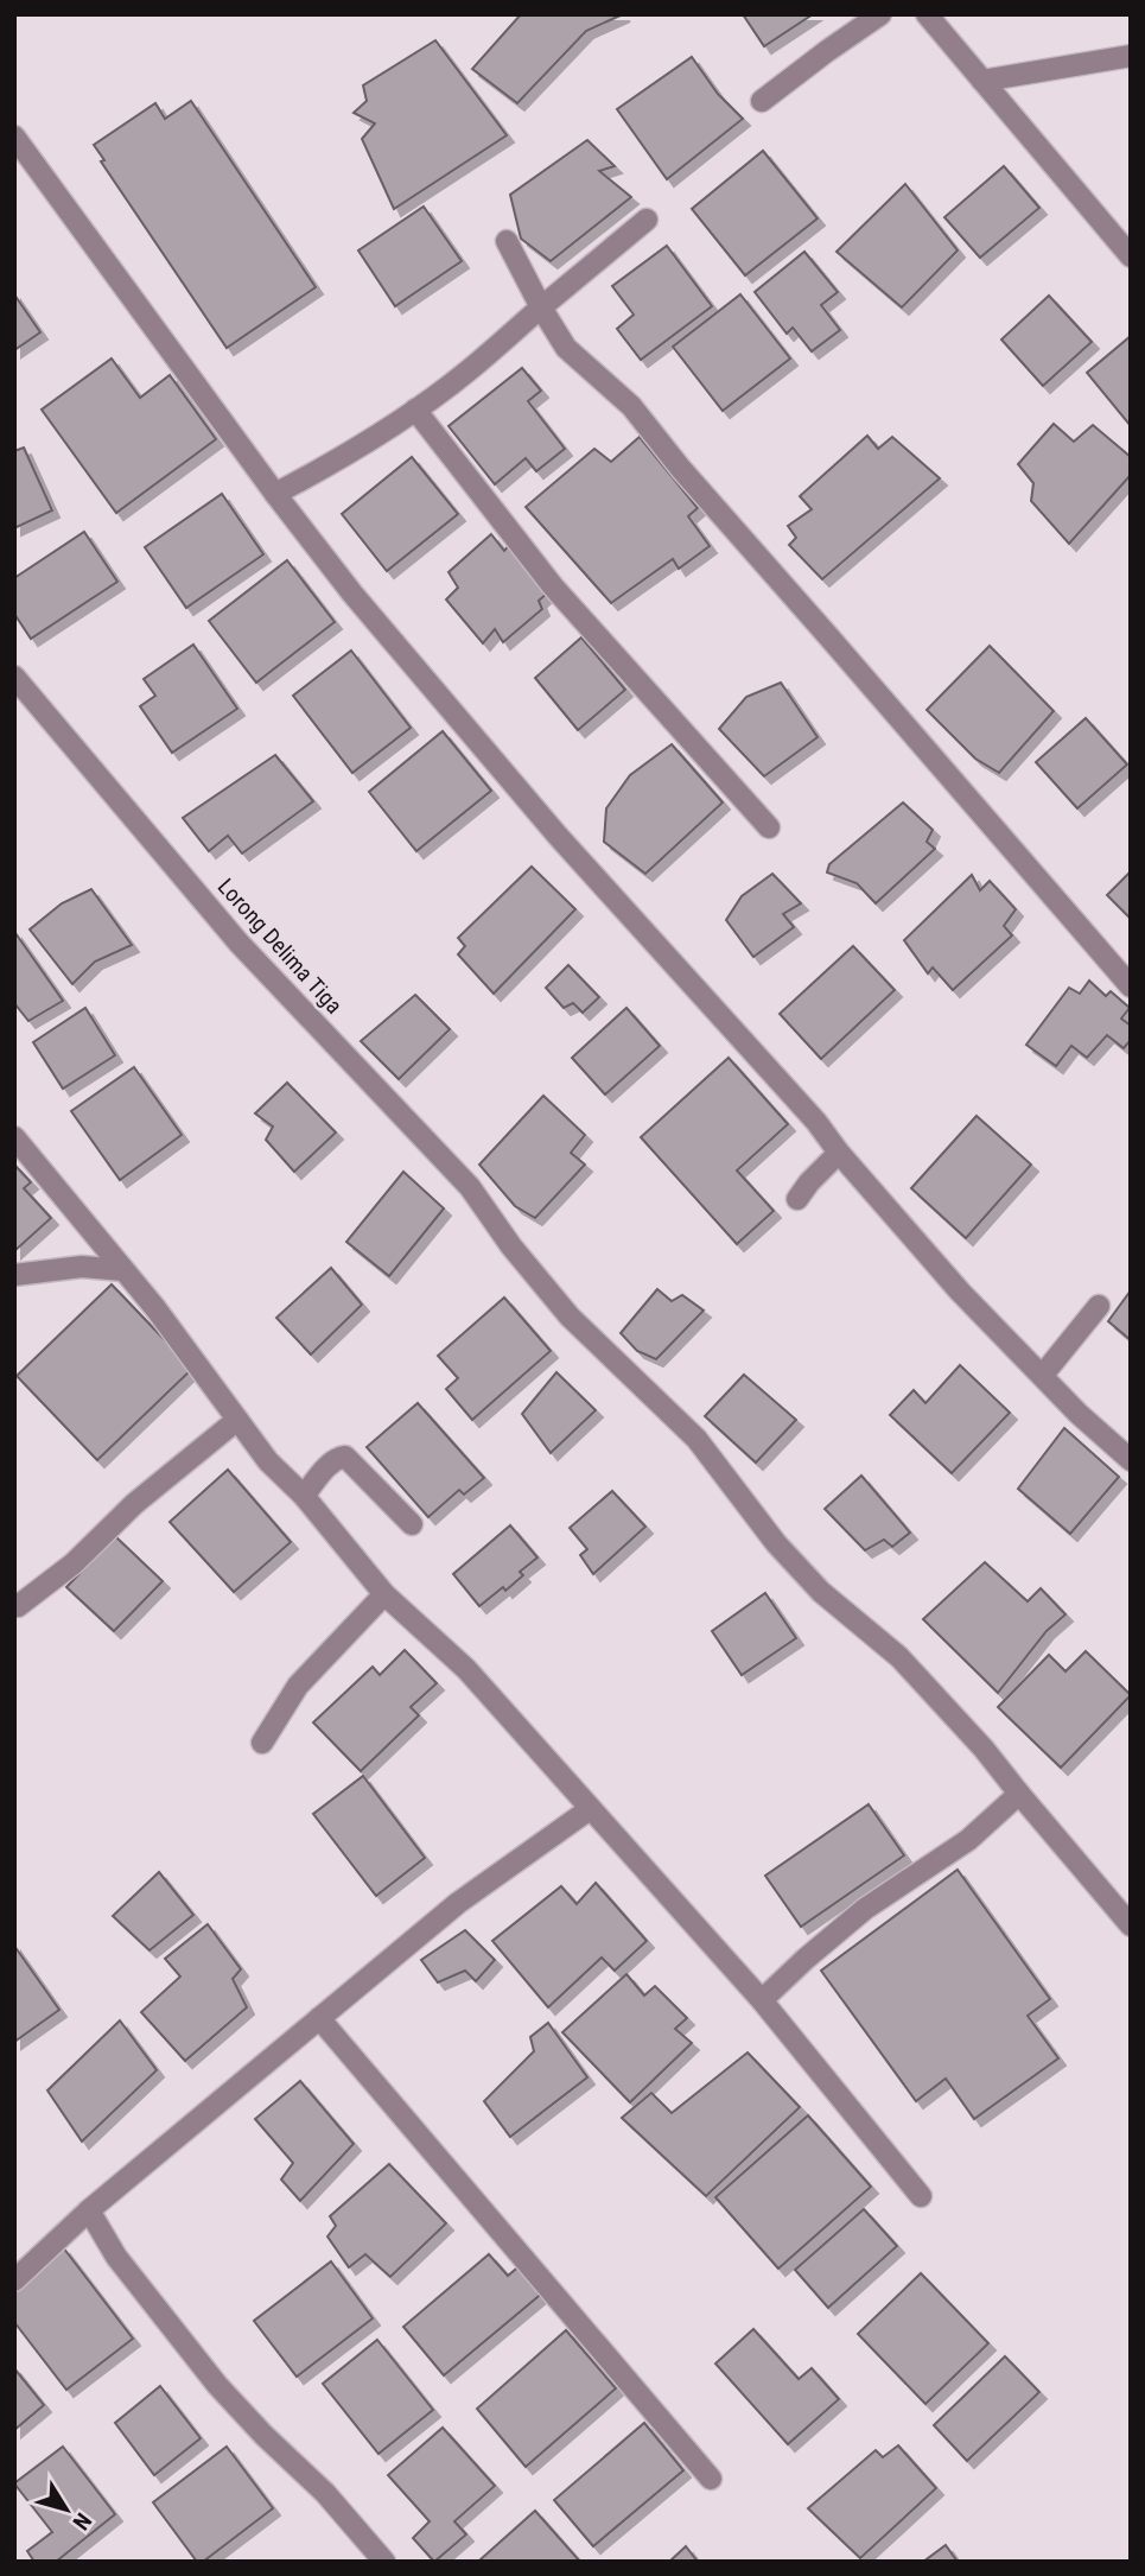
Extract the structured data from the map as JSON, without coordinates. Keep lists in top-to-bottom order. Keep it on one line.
{"streets":{"street":["Lorong Delima Tiga"]},"north":"bottom right"}
